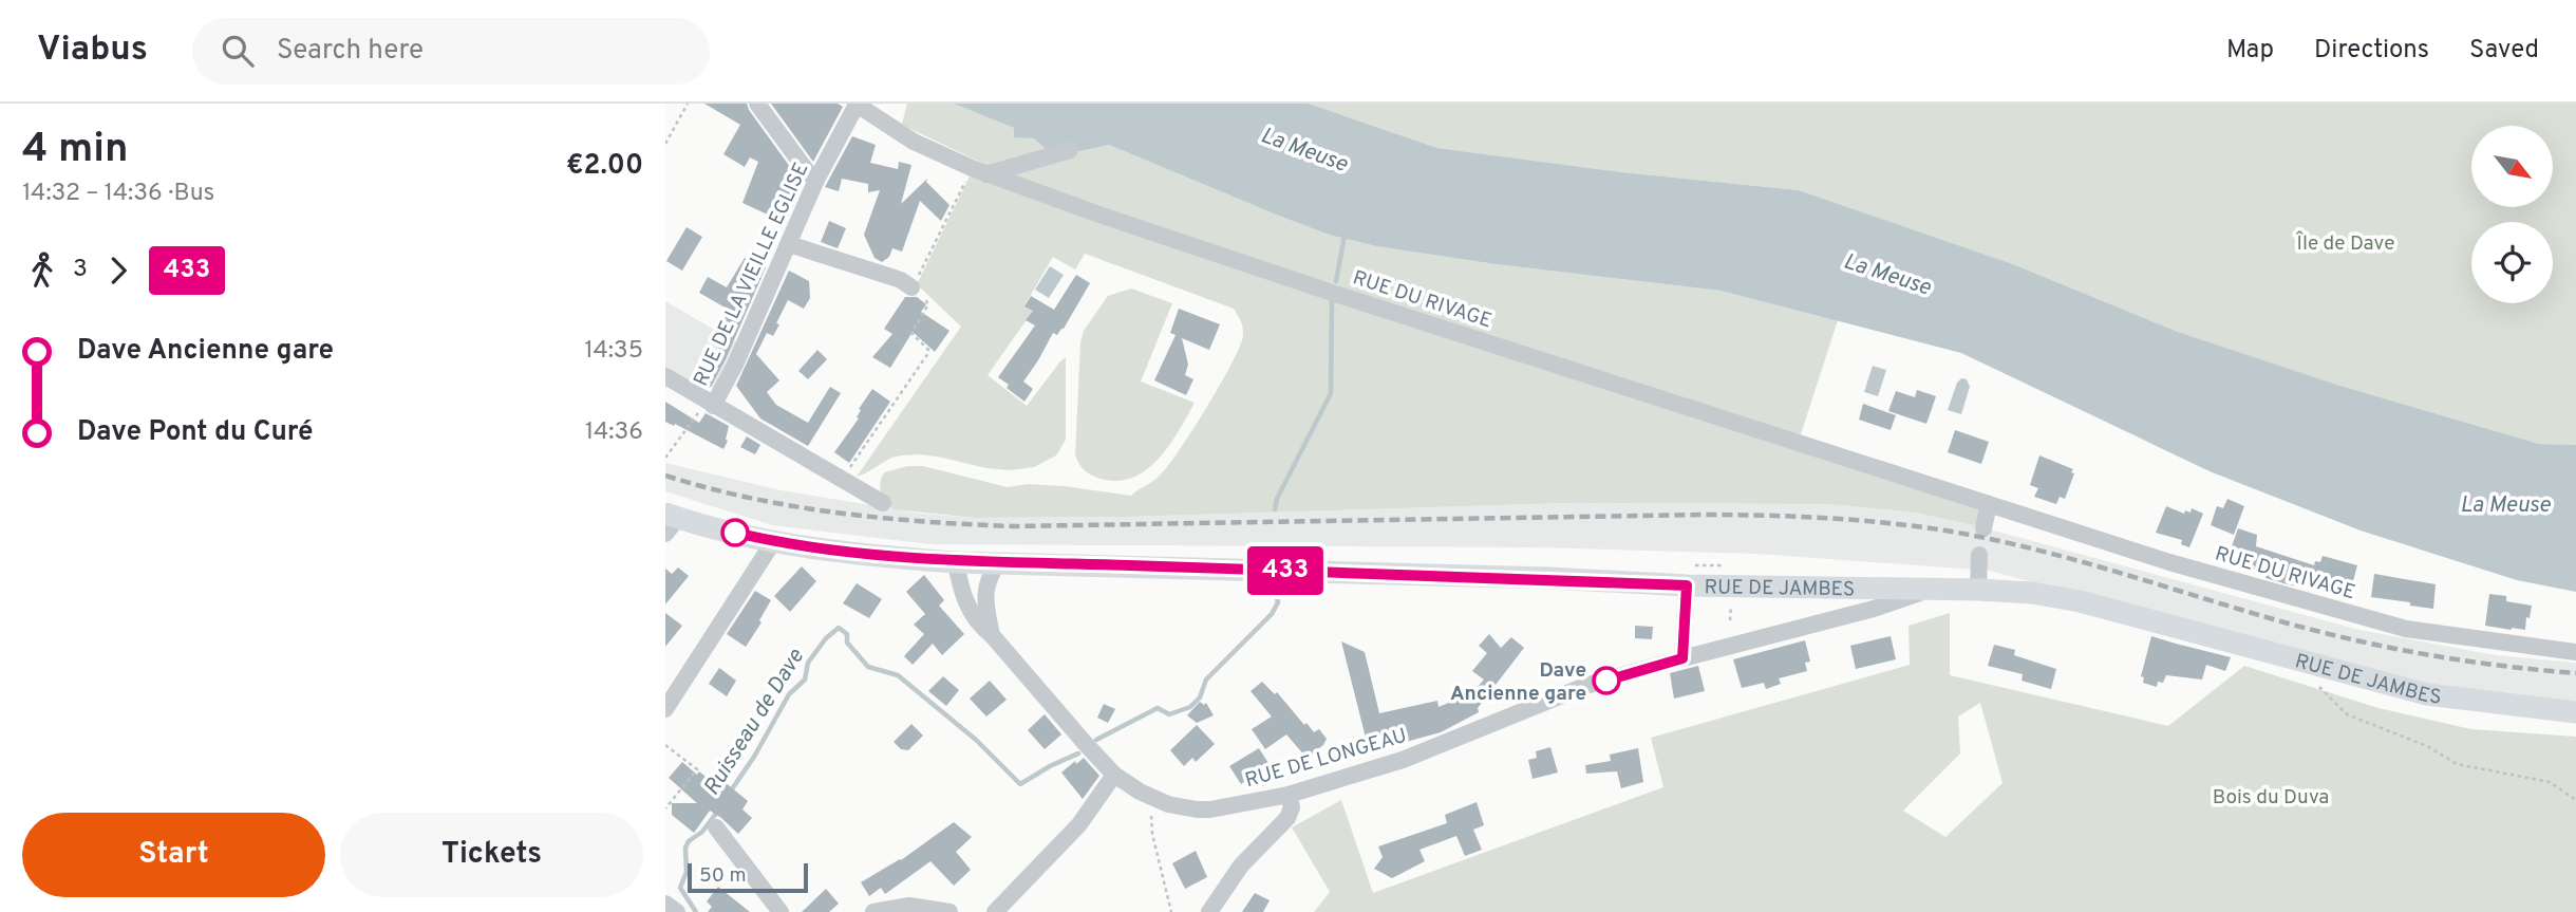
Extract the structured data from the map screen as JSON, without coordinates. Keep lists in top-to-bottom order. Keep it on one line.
{"streets":{"main road":["RUE DE JAMBES"],"street":["RUE DE LA VIEILLE EGLISE","RUE DU RIVAGE","RUE DE LONGEAU"]},"crossings":[["RUE DE LA VIEILLE EGLISE","RUE DU RIVAGE"],["RUE DE JAMBES","RUE DE LONGEAU"]],"water":["La Meuse","Ruisseau de Dave"],"parks":["Île de Dave","Bois du Duva"],"places":["Dave Ancienne gare"],"lines":["bus line 433"],"scale_bar":"50 m","north":"bottom right","page":{"header":"Viabus","search":"Search here","nav":["Map","Directions","Saved"],"heading":["4 min","14:32 – 14:36 · Bus","€2.00"],"on_map":"433","legs":["3","433"],"list":[{"name":"Dave Ancienne gare","value":"14:35"},{"name":"Dave Pont du Curé","value":"14:36"}],"buttons":["Start","Tickets"],"scale":"50 m"}}
